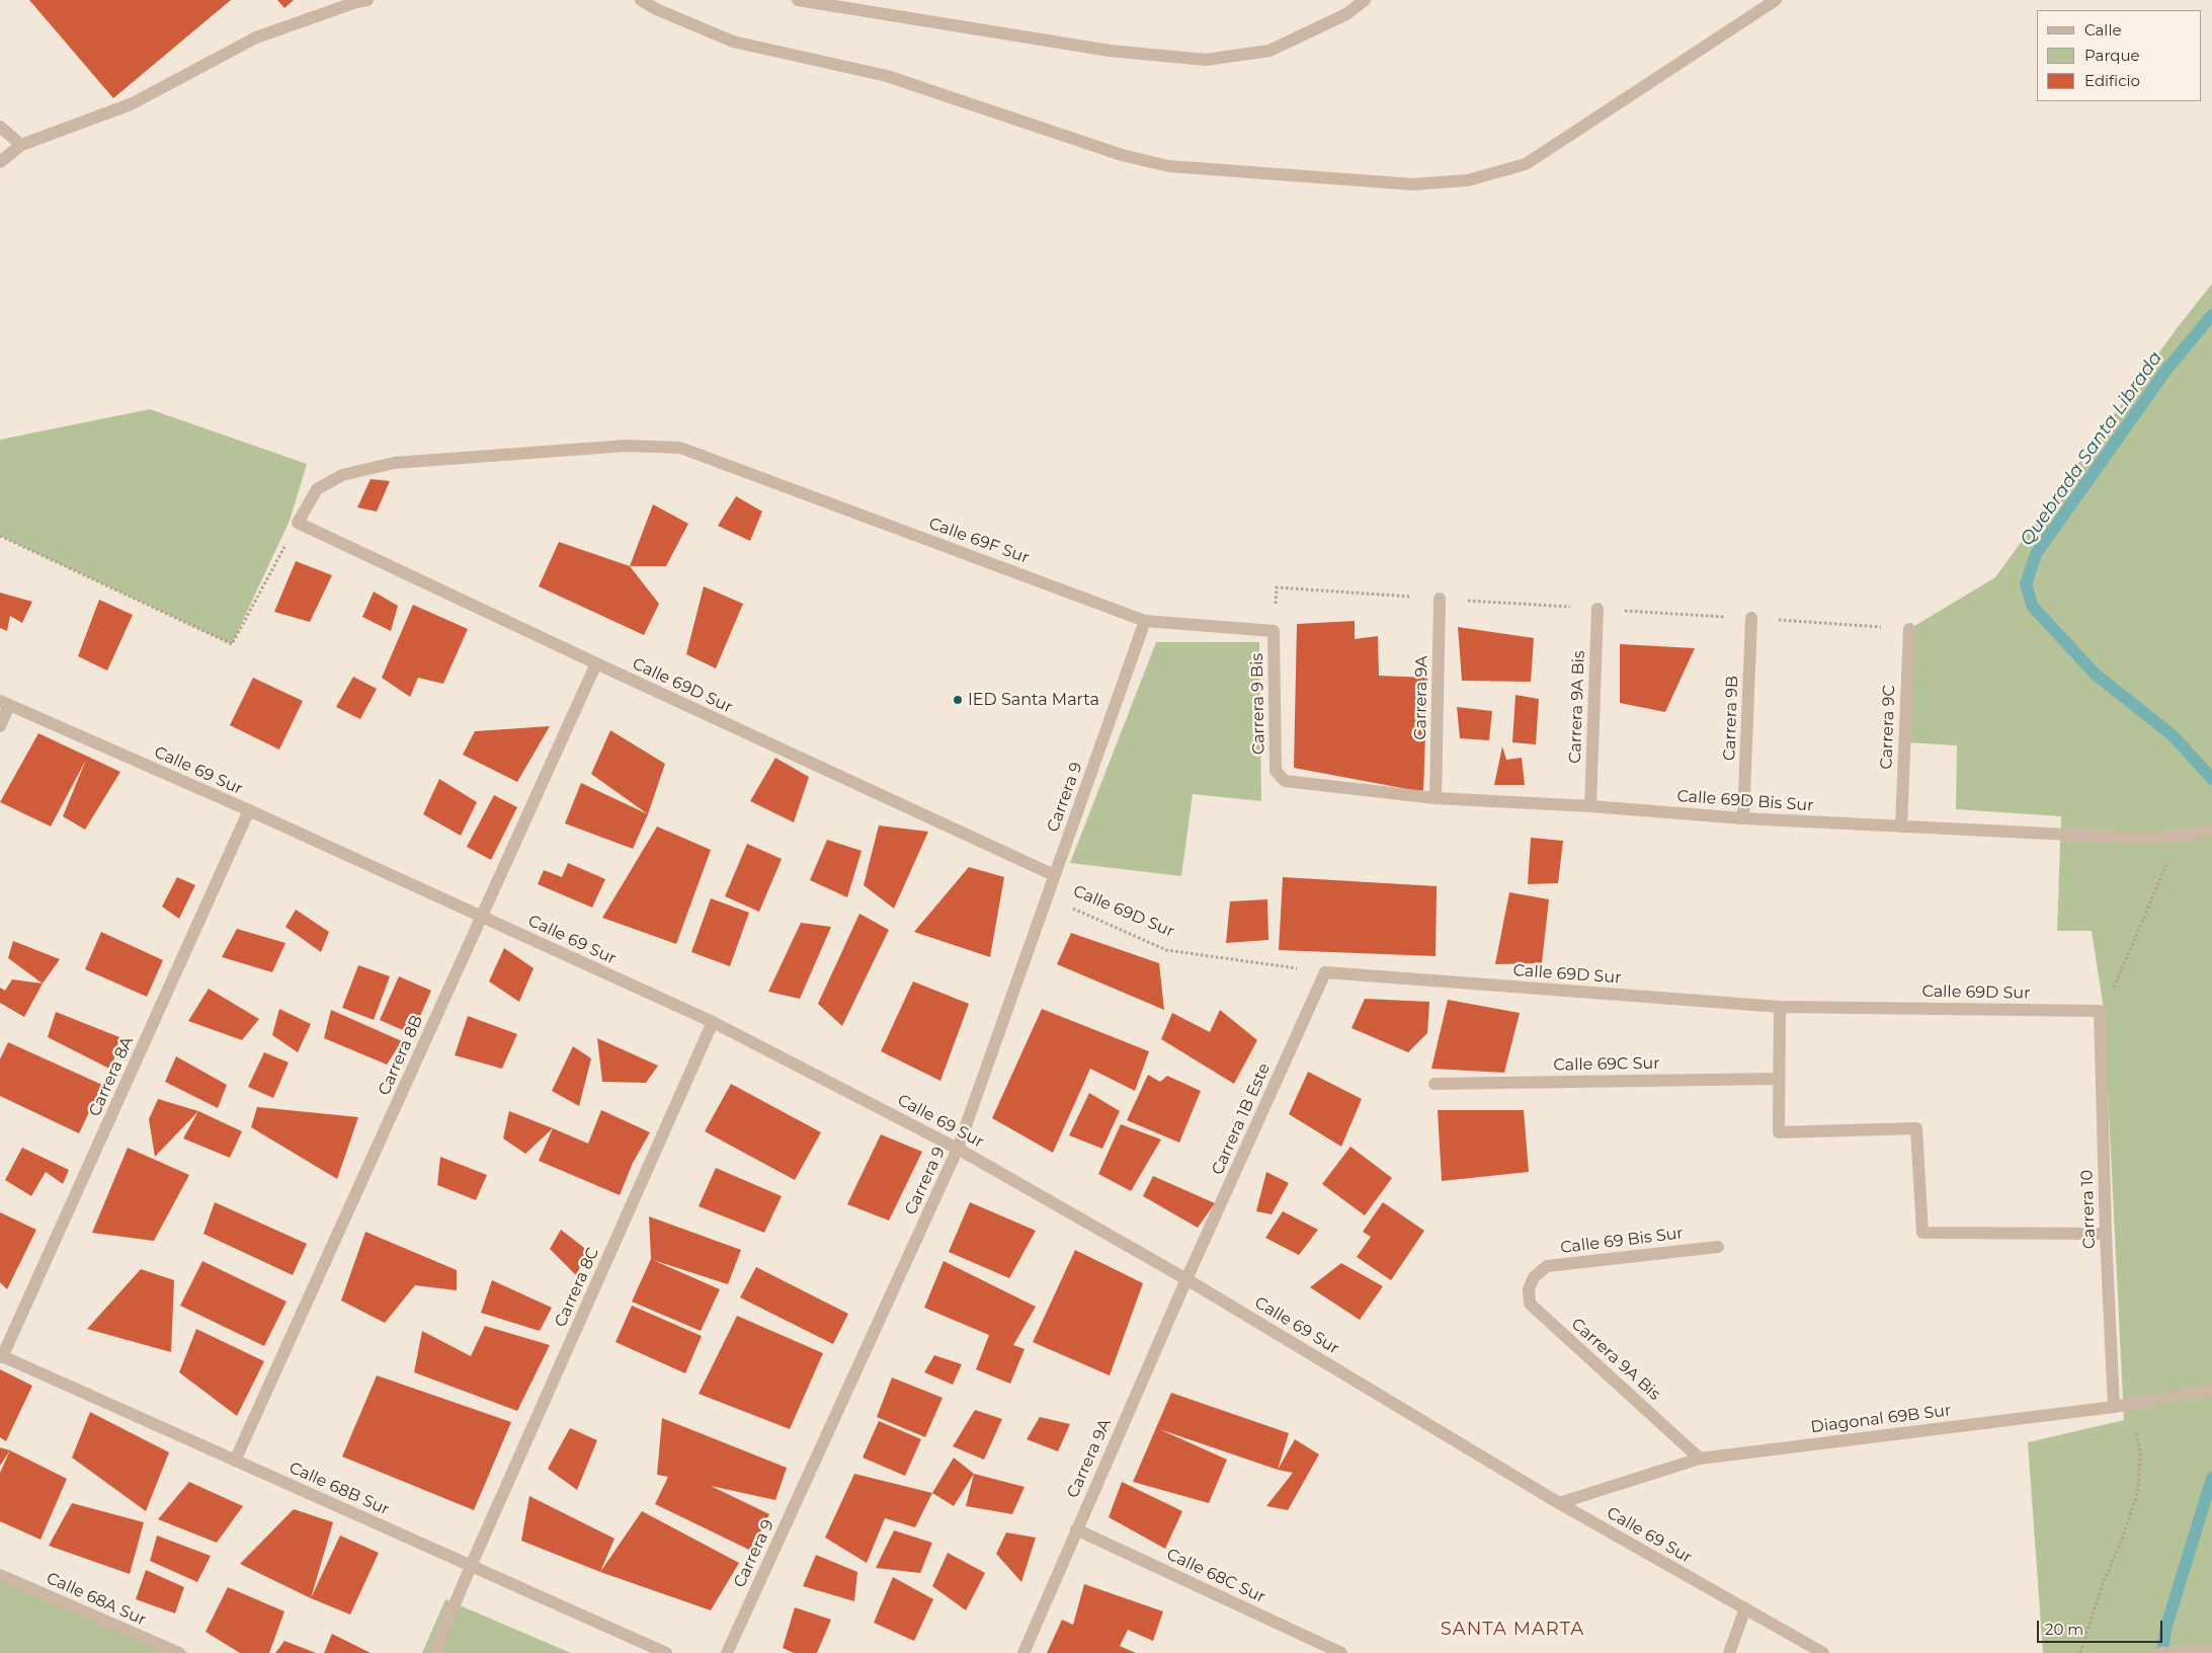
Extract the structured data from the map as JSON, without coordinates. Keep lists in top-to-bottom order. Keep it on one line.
{"streets":{"street":["Calle 69F Sur","Calle 69D Sur","Carrera 9A","Carrera 9 Bis","Carrera 9A Bis","Carrera 9B","Carrera 9C","Calle 69 Sur","Carrera 9","Calle 69D Bis Sur","Carrera 8B","Calle 69C Sur","Carrera 8A","Carrera 1B Este","Carrera 10","Calle 69 Bis Sur","Carrera 8C","Diagonal 69B Sur","Calle 68B Sur","Calle 68C Sur","Calle 68A Sur"]},"crossings":[["Calle 69F Sur","Calle 69D Sur"],["Calle 69F Sur","Carrera 9 Bis"],["Calle 69F Sur","Carrera 9"],["Calle 69D Sur","Carrera 9"],["Calle 69D Sur","Carrera 8B"],["Calle 69D Sur","Carrera 1B Este"],["Calle 69D Sur","Carrera 10"],["Carrera 9A","Calle 69 Sur"],["Carrera 9A","Calle 69D Bis Sur"],["Carrera 9A","Carrera 1B Este"],["Carrera 9A","Calle 68C Sur"],["Carrera 9 Bis","Calle 69D Bis Sur"],["Carrera 9A Bis","Calle 69D Bis Sur"],["Carrera 9A Bis","Calle 69 Bis Sur"],["Carrera 9A Bis","Diagonal 69B Sur"],["Carrera 9B","Calle 69D Bis Sur"],["Carrera 9C","Calle 69D Bis Sur"],["Calle 69 Sur","Carrera 9"],["Calle 69 Sur","Carrera 8B"],["Calle 69 Sur","Carrera 8A"],["Calle 69 Sur","Carrera 1B Este"],["Calle 69 Sur","Carrera 8C"],["Calle 69 Sur","Diagonal 69B Sur"],["Carrera 8B","Calle 68B Sur"],["Carrera 8A","Calle 68B Sur"],["Carrera 10","Diagonal 69B Sur"],["Carrera 8C","Calle 68B Sur"]],"districts":["SANTA MARTA"],"water":["Quebrada Santa Librada"],"places":["IED Santa Marta"],"legend":["Calle","Parque","Edificio"],"scale_bar":"20 m"}
